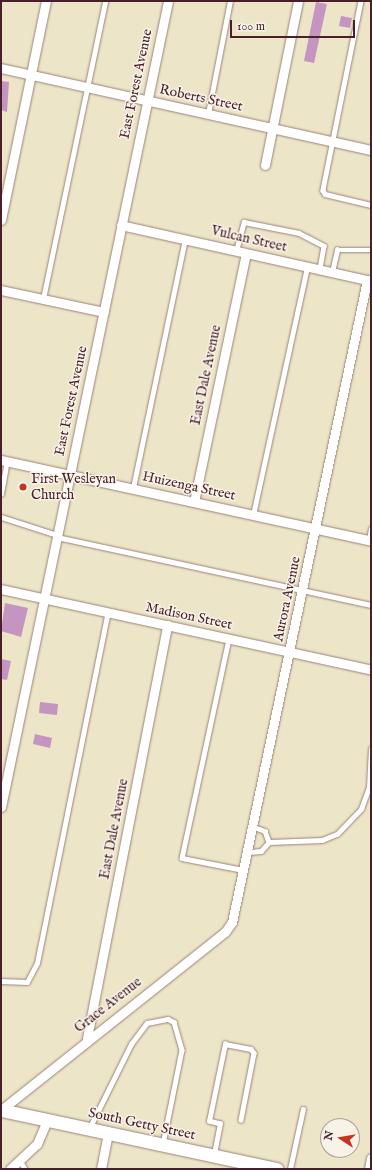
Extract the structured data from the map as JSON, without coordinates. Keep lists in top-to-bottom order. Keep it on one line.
{"streets":{"main road":["South Getty Street"],"street":["East Forest Avenue","Roberts Street","Vulcan Street","East Dale Avenue","Huizenga Street","Aurora Avenue","Madison Street","Grace Avenue"]},"crossings":[["East Forest Avenue","Roberts Street"],["East Forest Avenue","Vulcan Street"],["East Forest Avenue","Huizenga Street"],["East Forest Avenue","Madison Street"],["Vulcan Street","East Dale Avenue"],["Vulcan Street","Aurora Avenue"],["East Dale Avenue","Huizenga Street"],["East Dale Avenue","Madison Street"],["East Dale Avenue","Grace Avenue"],["Huizenga Street","Aurora Avenue"],["Aurora Avenue","Madison Street"],["Aurora Avenue","Grace Avenue"],["Grace Avenue","South Getty Street"]],"places":["First Wesleyan Church"],"scale_bar":"100 m","north":"left"}
